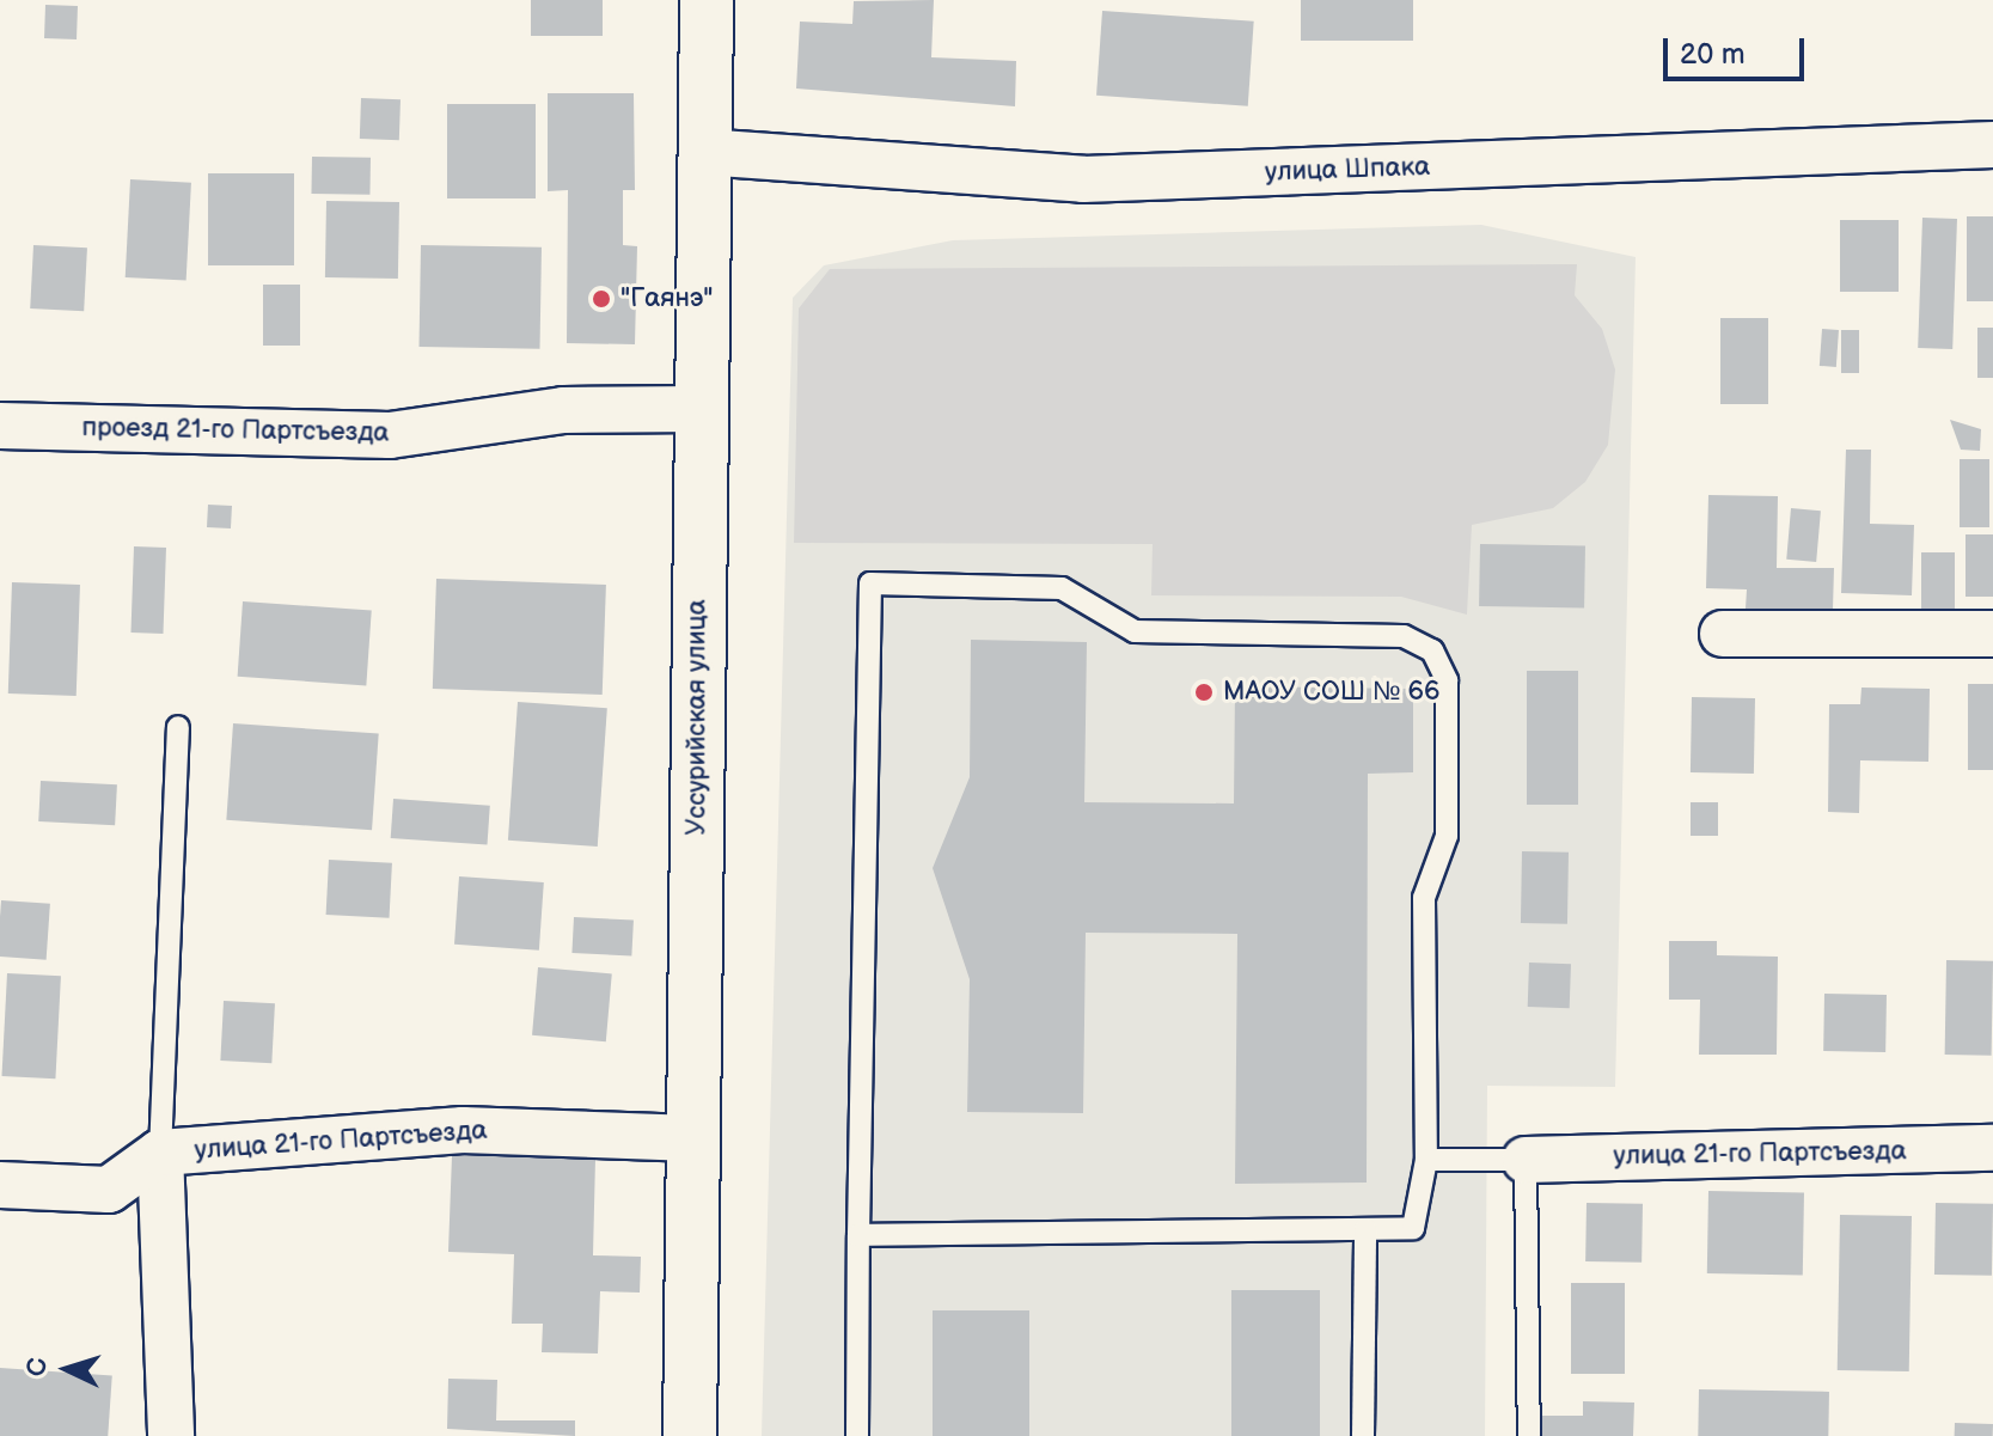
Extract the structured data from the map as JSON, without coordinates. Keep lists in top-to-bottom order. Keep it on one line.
{"streets":{"street":["улица Шпака","проезд 21-го Партсъезда","Уссурийская улица","улица 21-го Партсъезда"]},"crossings":[["улица Шпака","Уссурийская улица"],["проезд 21-го Партсъезда","Уссурийская улица"],["Уссурийская улица","улица 21-го Партсъезда"]],"places":["\"Гаянэ\"","МАОУ СОШ № 66"],"scale_bar":"20 m","north":"left"}
